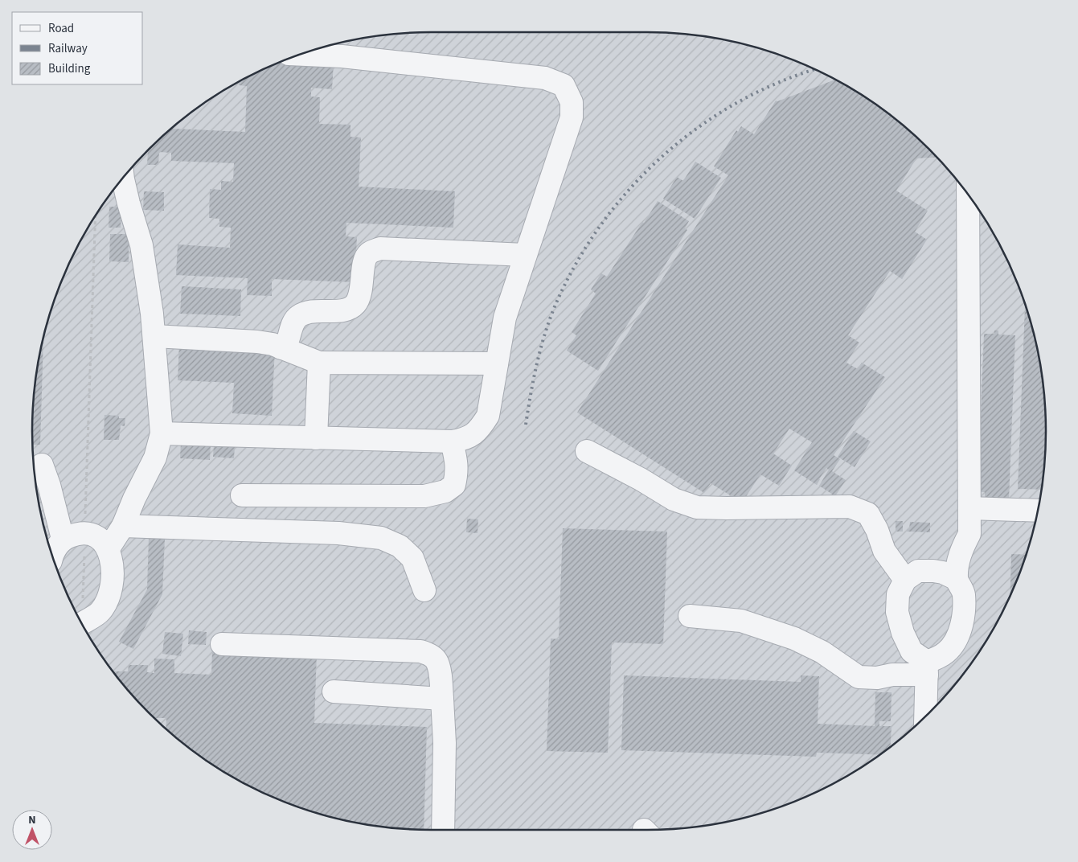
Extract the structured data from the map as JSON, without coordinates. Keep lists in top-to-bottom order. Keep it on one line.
{"legend":["Road","Railway","Building"],"north":"top"}
